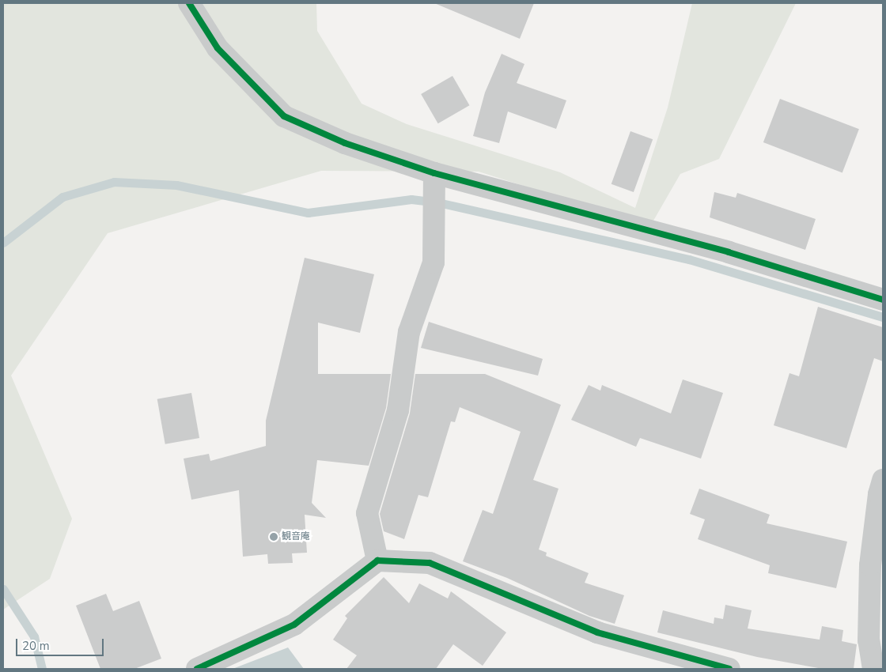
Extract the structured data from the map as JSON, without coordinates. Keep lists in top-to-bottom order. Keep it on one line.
{"places":["観音庵"],"scale_bar":"20 m"}
